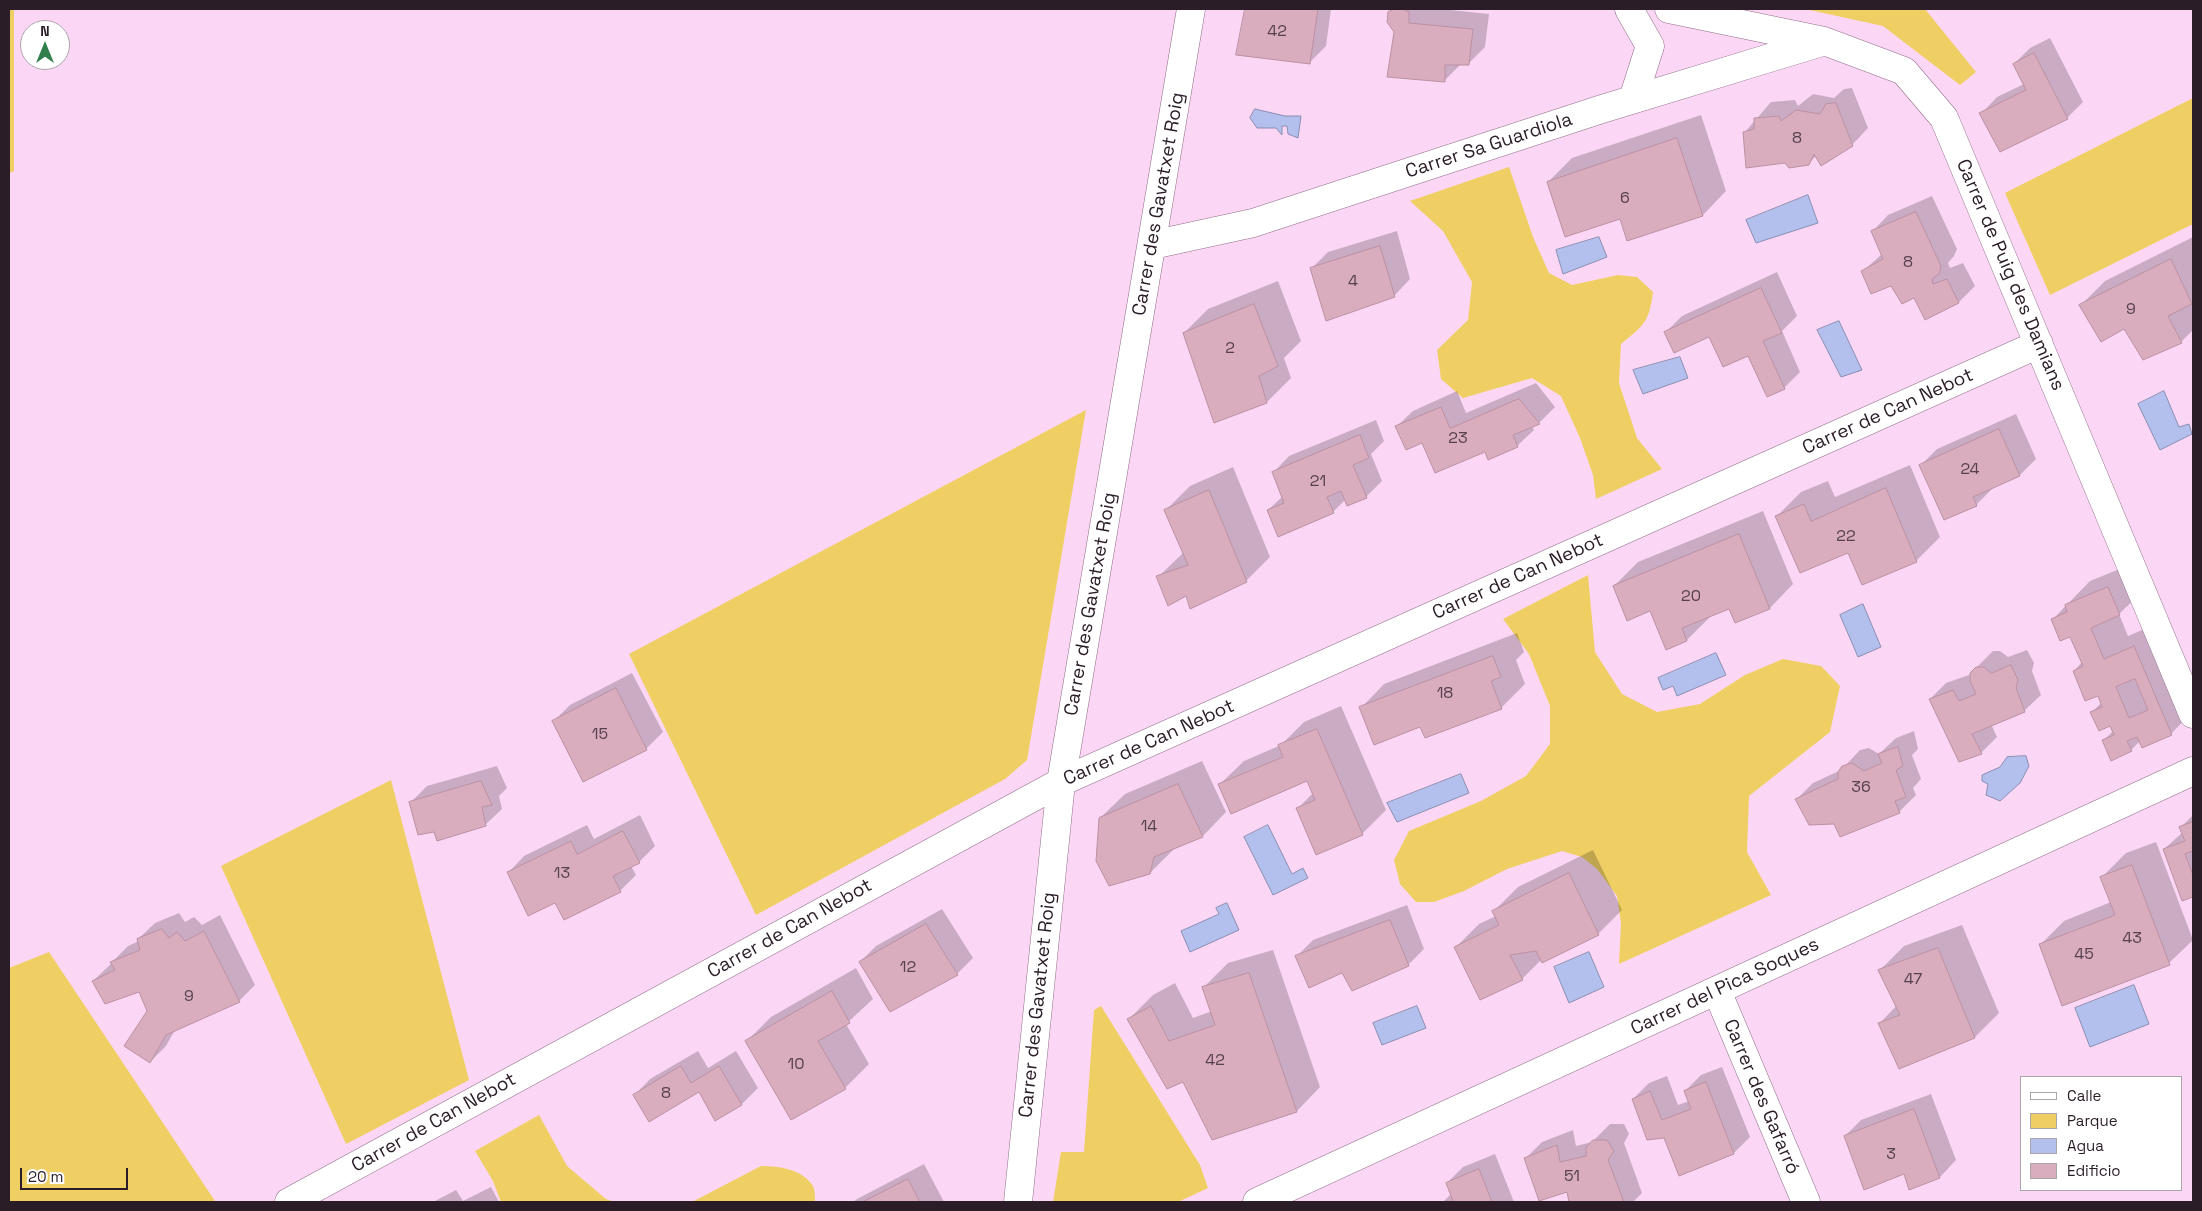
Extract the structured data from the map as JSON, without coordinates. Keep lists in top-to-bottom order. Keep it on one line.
{"streets":{"street":["Carrer Sa Guardiola","Carrer des Gavatxet Roig","Carrer de Puig des Damians","Carrer de Can Nebot","Carrer del Pica Soques","Carrer des Gafarró"]},"crossings":[["Carrer Sa Guardiola","Carrer des Gavatxet Roig"],["Carrer Sa Guardiola","Carrer de Puig des Damians"],["Carrer des Gavatxet Roig","Carrer de Can Nebot"],["Carrer de Puig des Damians","Carrer de Can Nebot"],["Carrer del Pica Soques","Carrer des Gafarró"]],"house_numbers":["42","8","6","8","4","9","2","23","24","21","22","20","18","15","36","14","13","43","45","12","47","9","42","10","8","3","51"],"legend":["Calle","Parque","Agua","Edificio"],"scale_bar":"20 m","north":"top"}
